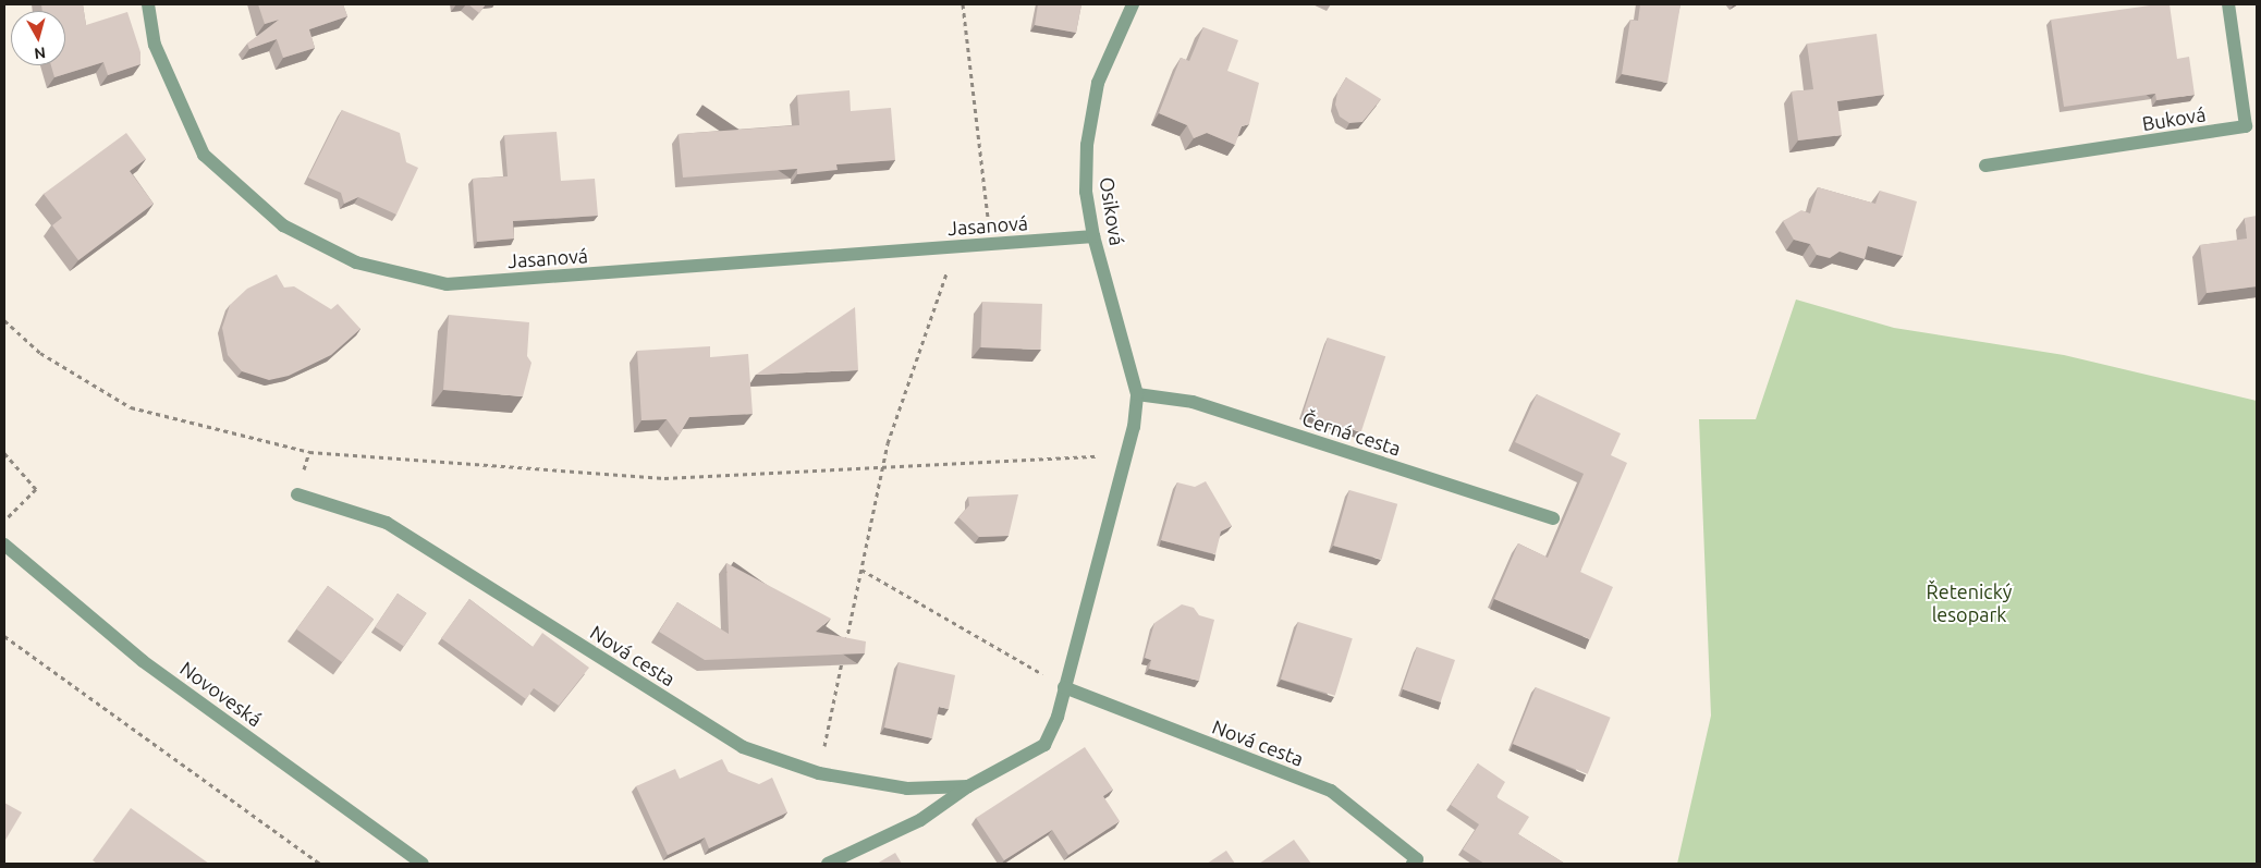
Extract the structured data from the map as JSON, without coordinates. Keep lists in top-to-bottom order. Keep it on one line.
{"streets":{"street":["Buková","Osiková","Jasanová","Černá cesta","Nová cesta","Novoveská"]},"crossings":[["Osiková","Jasanová"],["Osiková","Černá cesta"],["Osiková","Nová cesta"],["Černá cesta","Nová cesta"]],"parks":["Řetenický lesopark"],"north":"bottom"}
